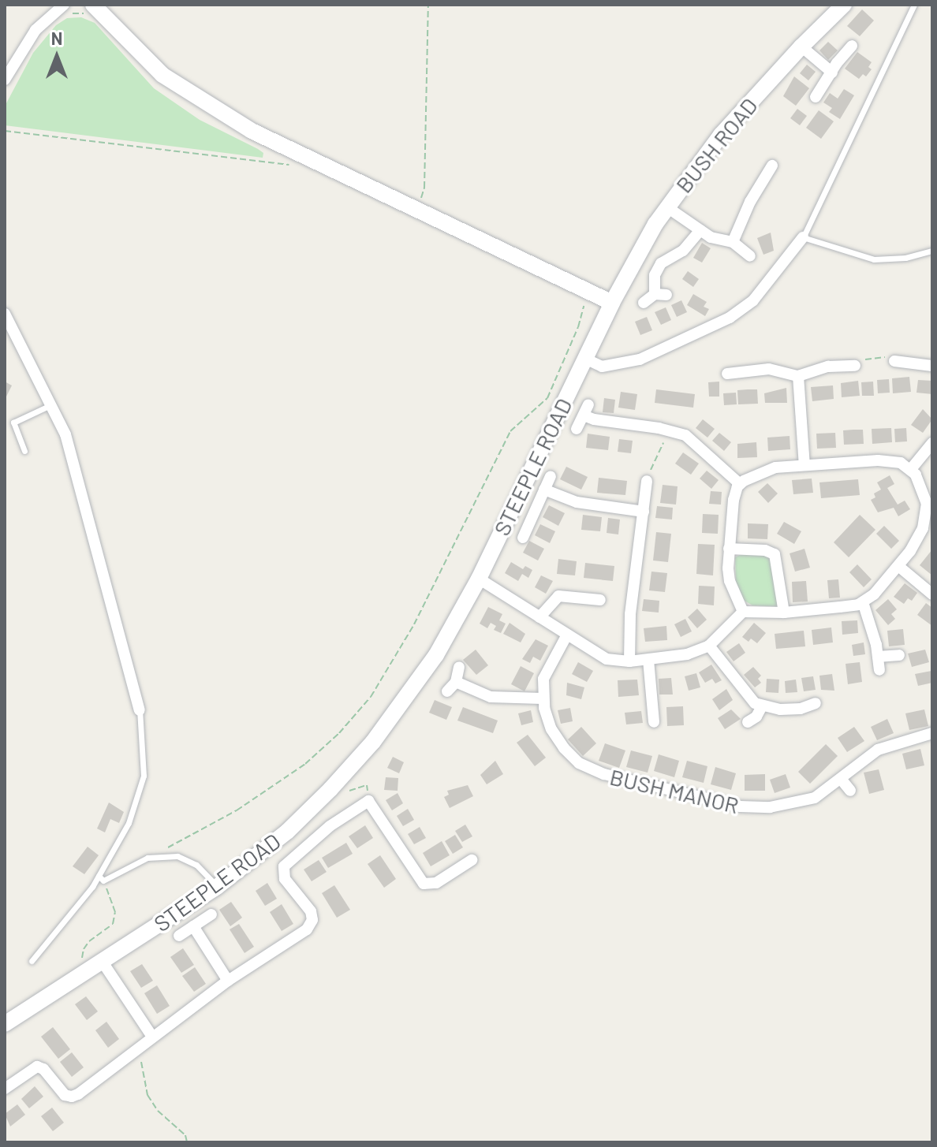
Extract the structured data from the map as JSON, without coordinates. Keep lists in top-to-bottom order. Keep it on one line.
{"streets":{"main road":["BUSH ROAD","STEEPLE ROAD"],"street":["BUSH MANOR"]},"crossings":[["BUSH ROAD","STEEPLE ROAD"]],"north":"top"}
